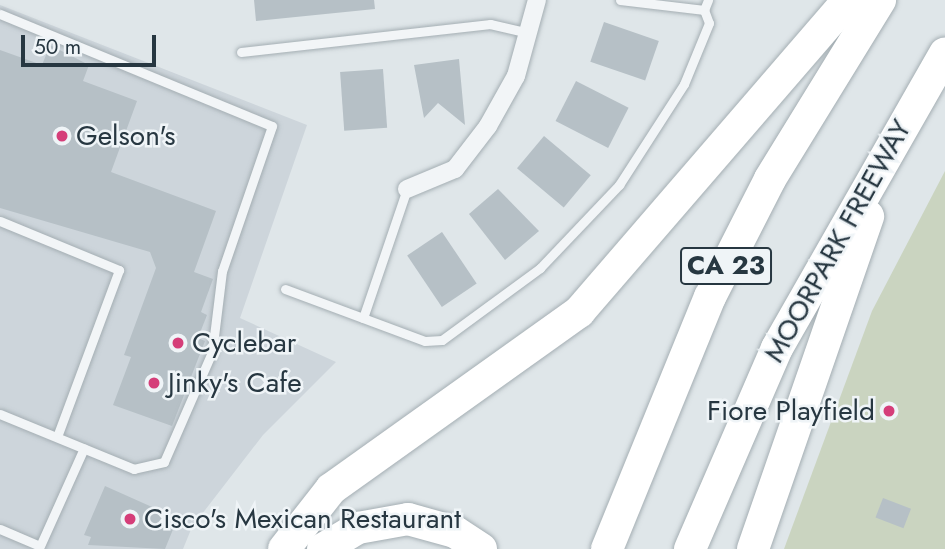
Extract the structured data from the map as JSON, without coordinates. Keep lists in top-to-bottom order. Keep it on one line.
{"streets":{"highway":["MOORPARK FREEWAY","CA 23"]},"places":["Gelson's","Cyclebar","Jinky's Cafe","Fiore Playfield","Cisco's Mexican Restaurant"],"scale_bar":"50 m"}
